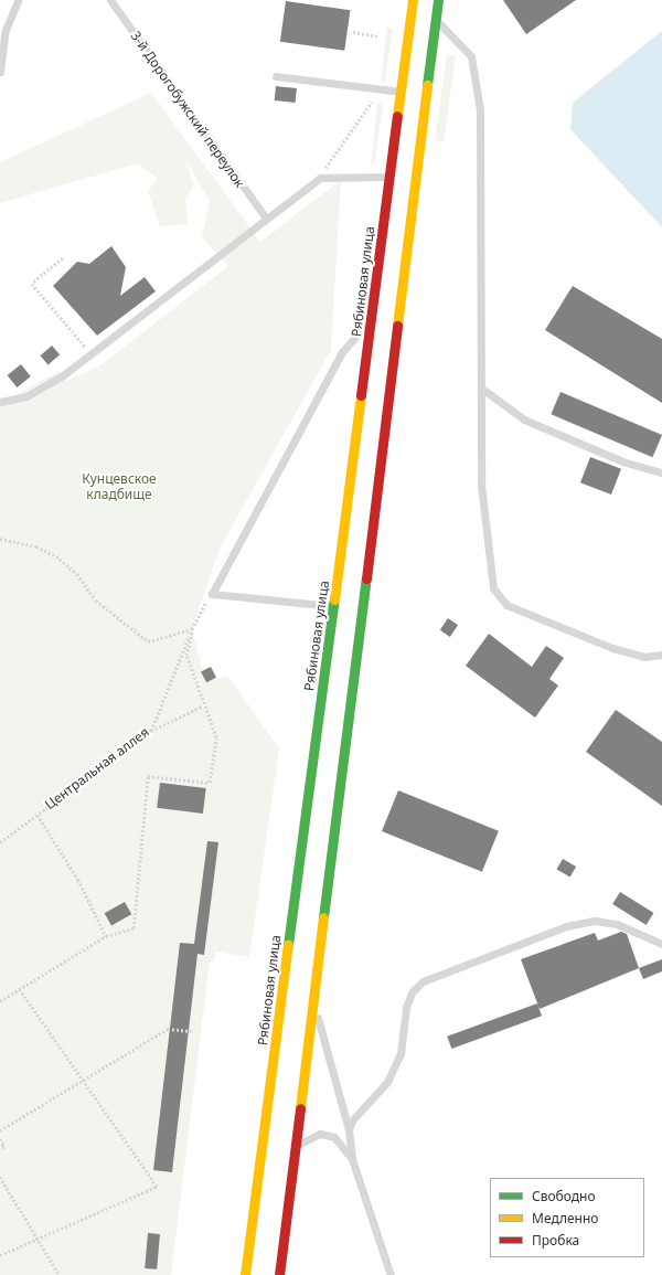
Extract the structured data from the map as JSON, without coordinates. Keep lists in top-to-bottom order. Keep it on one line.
{"streets":{"main road":["Рябиновая улица"],"lane":["3-й Дорогобужский переулок"],"path":["Центральная аллея"]},"parks":["Кунцевское кладбище"],"legend":["Свободно","Медленно","Пробка"]}
